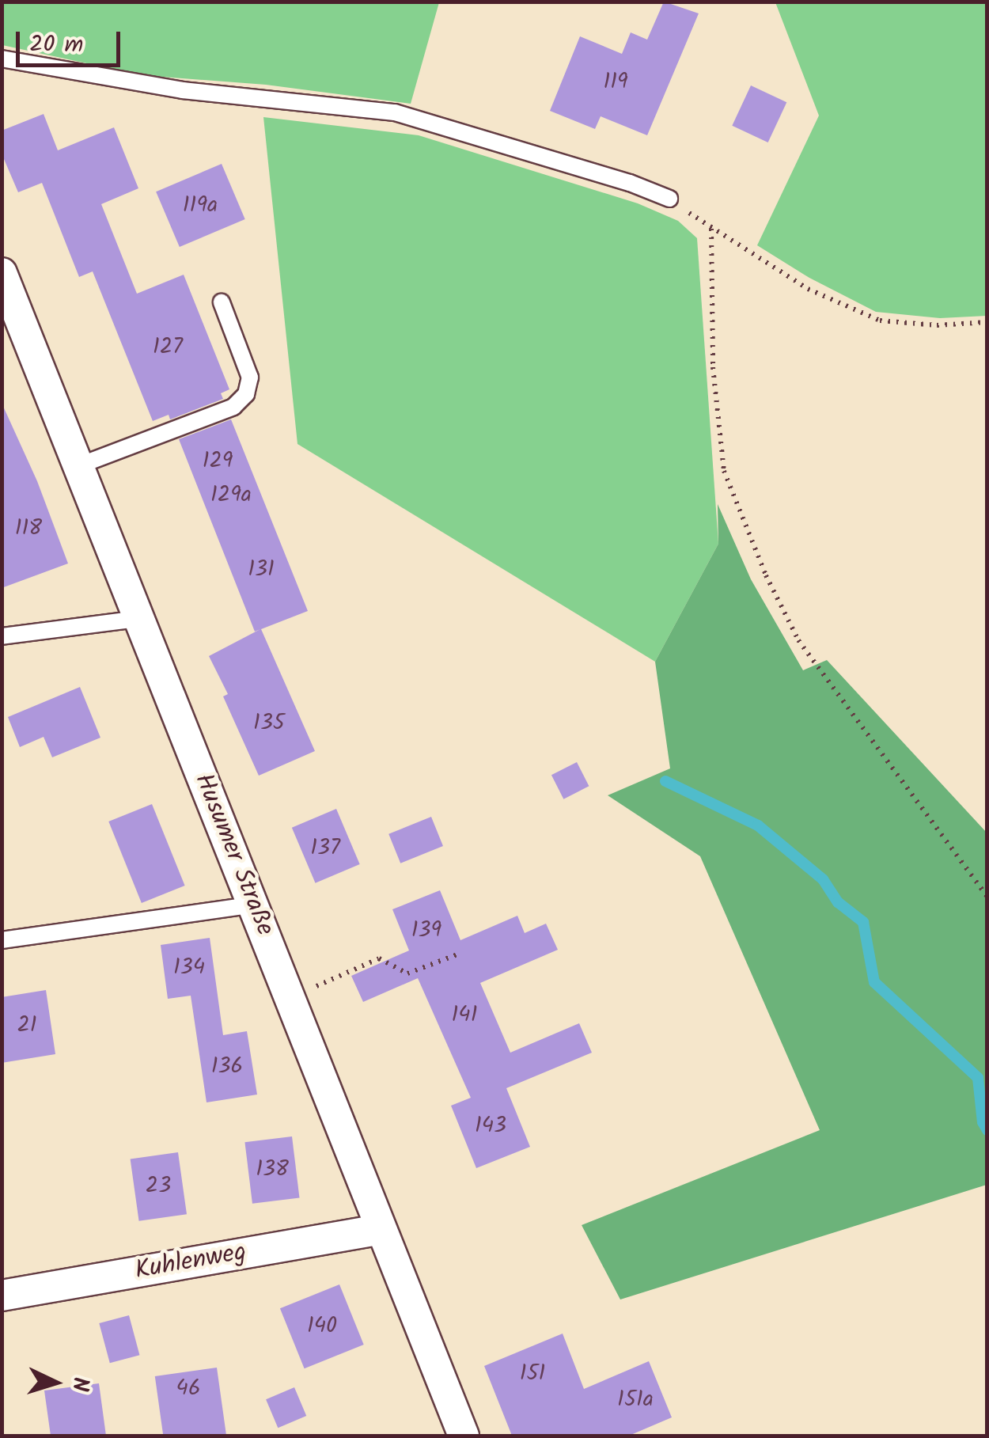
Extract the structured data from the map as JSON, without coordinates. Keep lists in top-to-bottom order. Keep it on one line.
{"streets":{"street":["Husumer Straße","Kuhlenweg"]},"crossings":[["Husumer Straße","Kuhlenweg"]],"house_numbers":["119","119a","127","129","129a","118","131","135","137","139","134","141","21","136","143","138","23","140","151","46","151a"],"scale_bar":"20 m","north":"right"}
